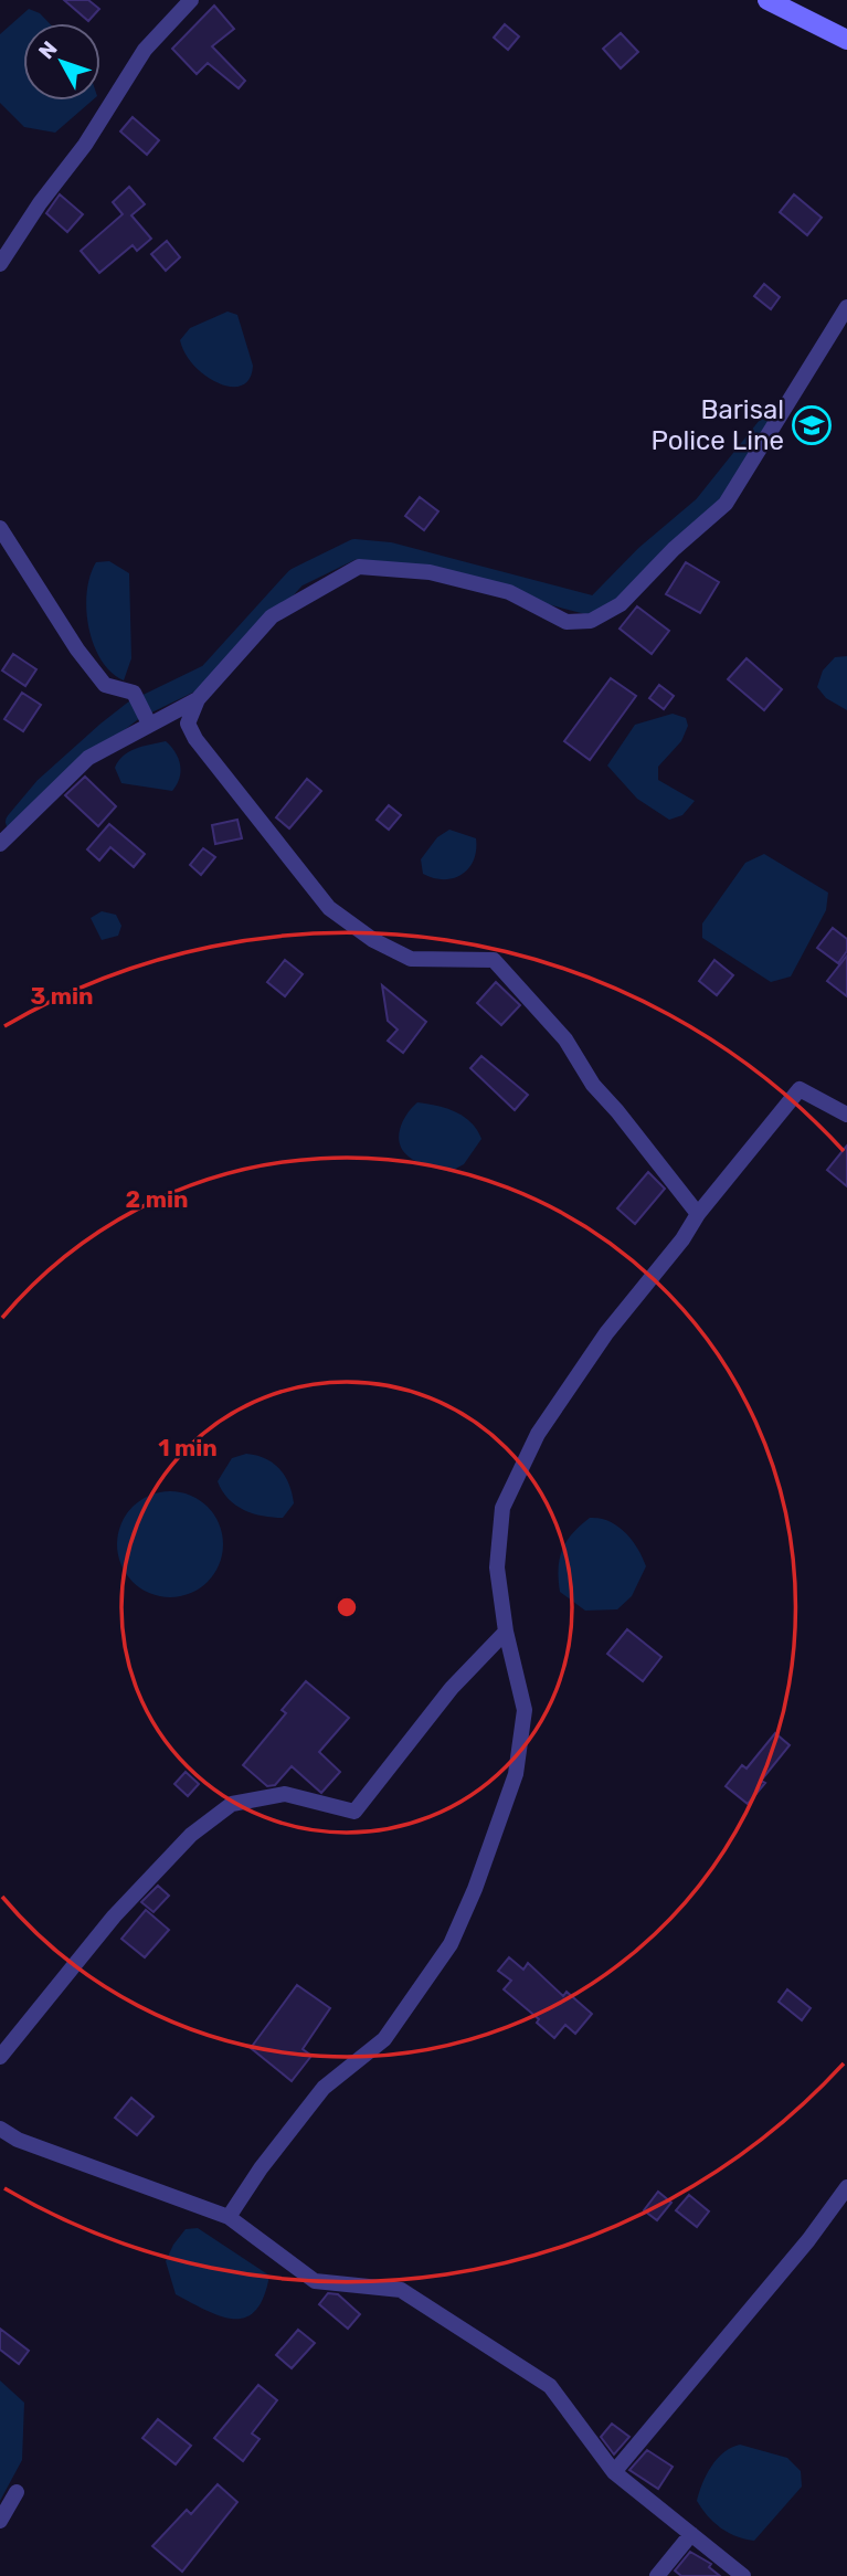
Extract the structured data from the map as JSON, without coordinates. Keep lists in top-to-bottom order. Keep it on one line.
{"places":{"school or university":["Barisal Police Line"]},"north":"top left","rings":["3 min","2 min","1 min"]}
